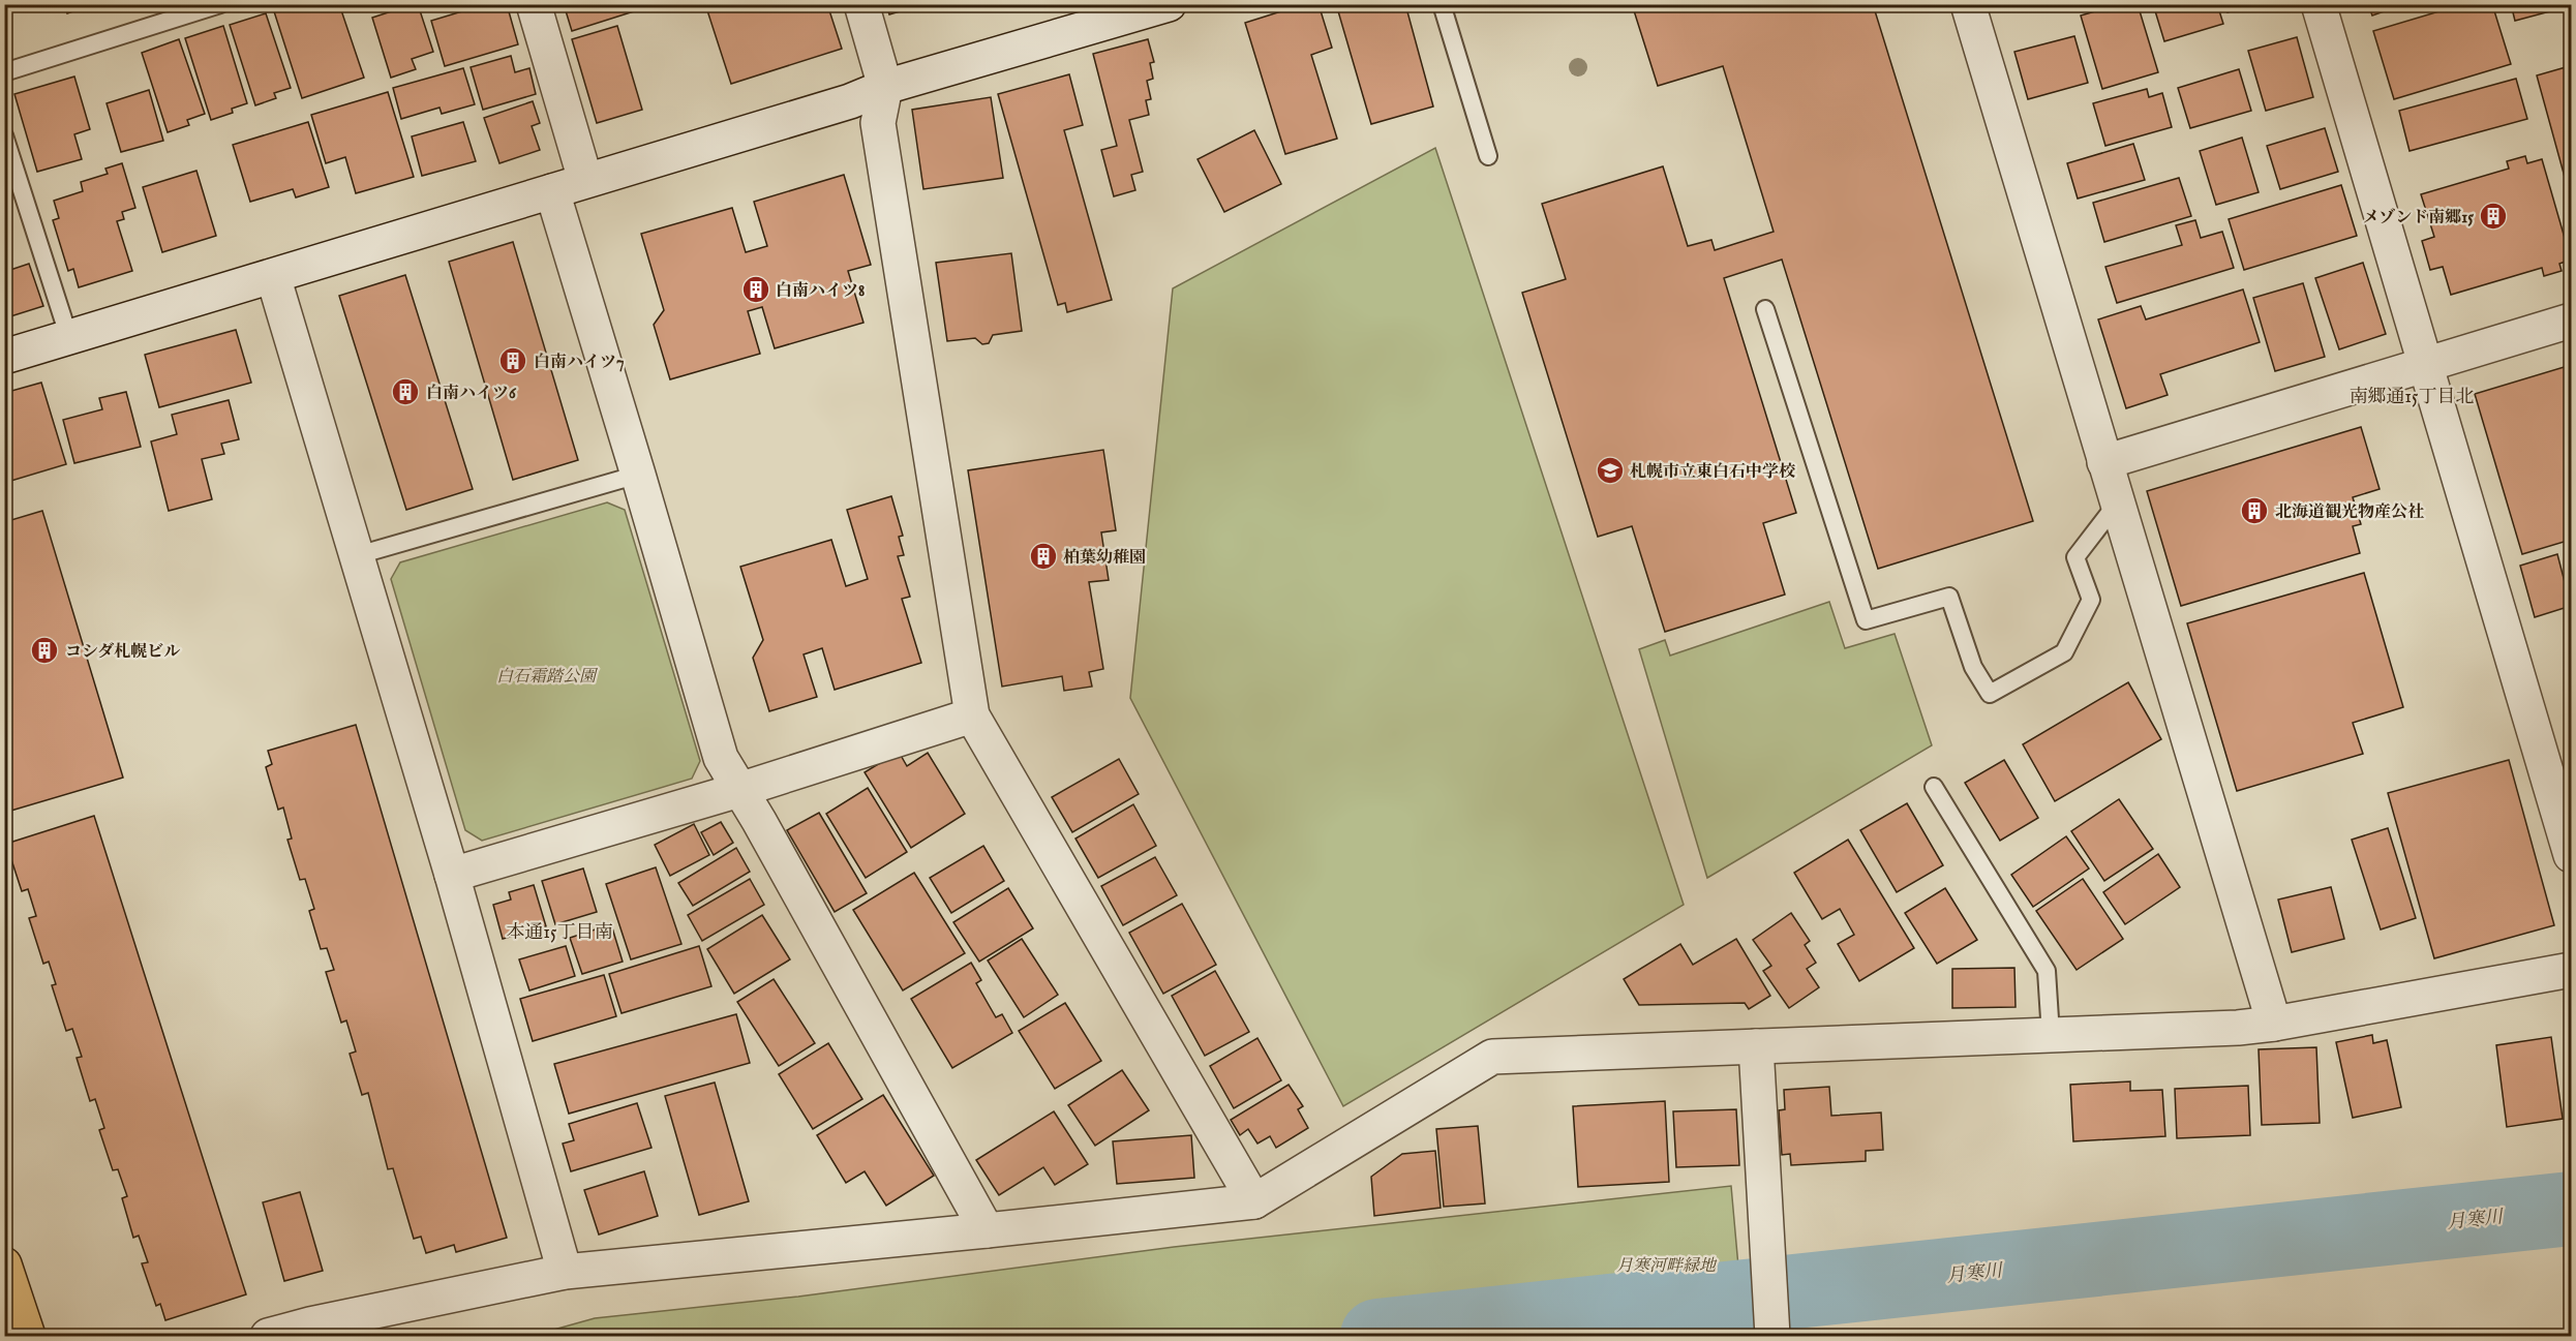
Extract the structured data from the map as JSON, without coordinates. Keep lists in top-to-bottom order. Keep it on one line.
{"districts":["南郷通15丁目北","本通15丁目南"],"water":["月寒川"],"parks":["白石霜踏公園","月寒河畔緑地"],"places":{"building":["メゾンド南郷15","白南ハイツ8","白南ハイツ7","白南ハイツ6","北海道観光物産公社","柏葉幼稚園","コシダ札幌ビル"],"school or university":["札幌市立東白石中学校"]}}
